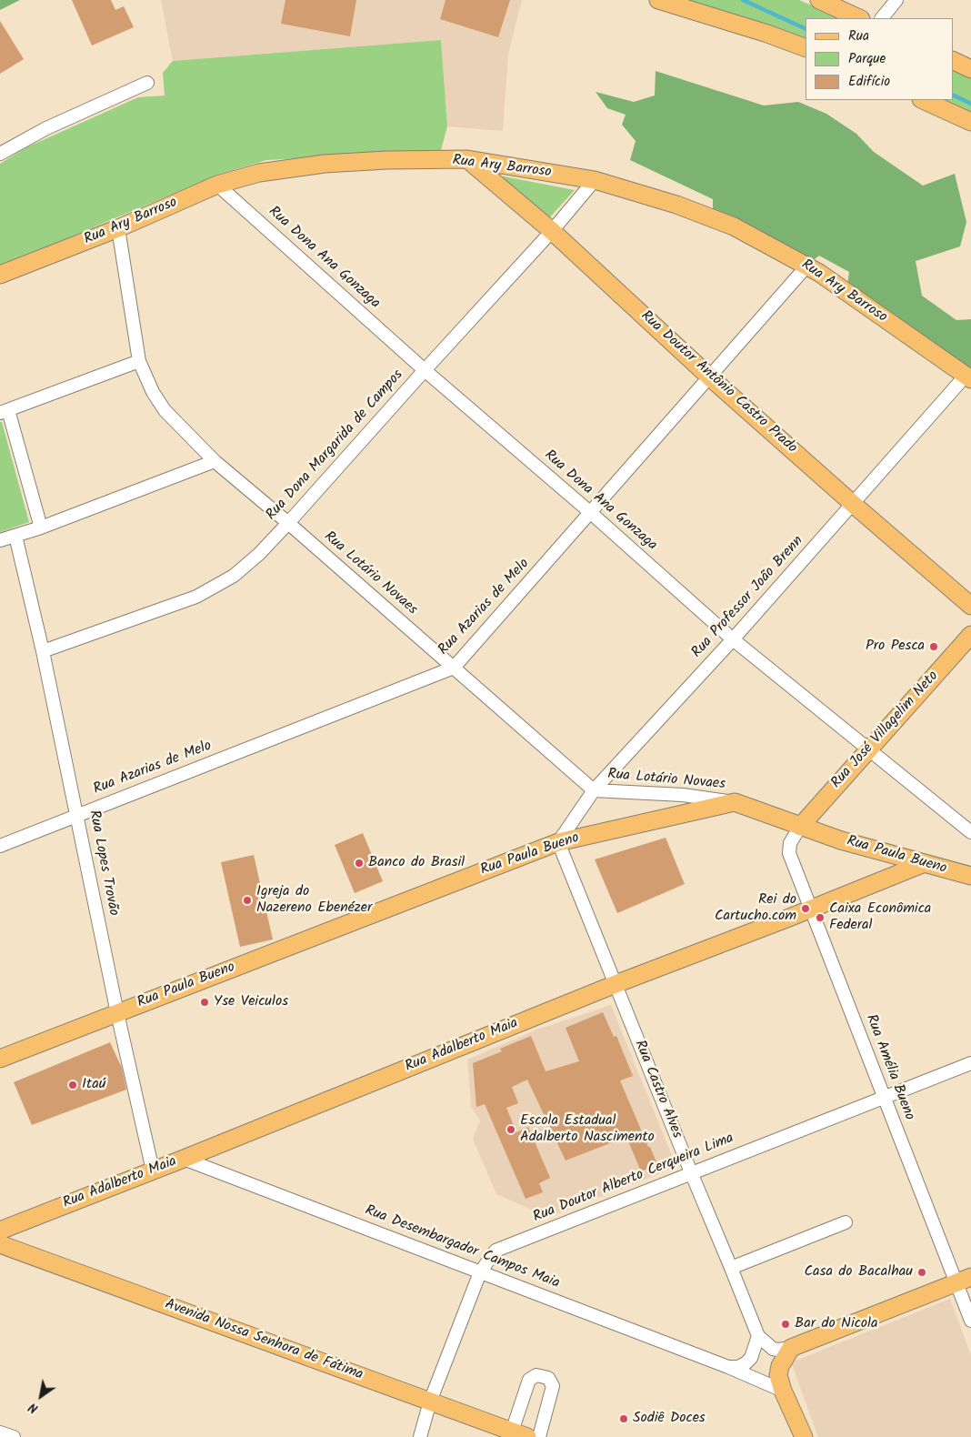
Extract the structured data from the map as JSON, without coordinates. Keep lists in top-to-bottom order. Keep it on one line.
{"streets":{"main road":["Rua Ary Barroso","Rua Doutor Antônio Castro Prado","Rua José Villagelim Neto","Rua Paula Bueno","Rua Adalberto Maia","Avenida Nossa Senhora de Fátima"],"street":["Rua Dona Ana Gonzaga","Rua Dona Margarida de Campos","Rua Lotário Novaes","Rua Professor João Brenn","Rua Azarias de Melo","Rua Lopes Trovão","Rua Amélia Bueno","Rua Castro Alves","Rua Doutor Alberto Cerqueira Lima","Rua Desembargador Campos Maia"]},"crossings":[["Rua Ary Barroso","Rua Dona Ana Gonzaga"],["Rua Ary Barroso","Rua Doutor Antônio Castro Prado"],["Rua Ary Barroso","Rua Dona Margarida de Campos"],["Rua Ary Barroso","Rua Lotário Novaes"],["Rua Ary Barroso","Rua Professor João Brenn"],["Rua Ary Barroso","Rua Azarias de Melo"],["Rua Dona Ana Gonzaga","Rua Dona Margarida de Campos"],["Rua Dona Ana Gonzaga","Rua Professor João Brenn"],["Rua Dona Ana Gonzaga","Rua Azarias de Melo"],["Rua Dona Ana Gonzaga","Rua José Villagelim Neto"],["Rua Doutor Antônio Castro Prado","Rua Dona Margarida de Campos"],["Rua Doutor Antônio Castro Prado","Rua Professor João Brenn"],["Rua Doutor Antônio Castro Prado","Rua Azarias de Melo"],["Rua Dona Margarida de Campos","Rua Lotário Novaes"],["Rua Dona Margarida de Campos","Rua Lopes Trovão"],["Rua Lotário Novaes","Rua Professor João Brenn"],["Rua Lotário Novaes","Rua Azarias de Melo"],["Rua Lotário Novaes","Rua Paula Bueno"],["Rua Professor João Brenn","Rua Paula Bueno"],["Rua Professor João Brenn","Rua Castro Alves"],["Rua Azarias de Melo","Rua Lopes Trovão"],["Rua José Villagelim Neto","Rua Paula Bueno"],["Rua José Villagelim Neto","Rua Amélia Bueno"],["Rua Paula Bueno","Rua Lopes Trovão"],["Rua Paula Bueno","Rua Adalberto Maia"],["Rua Paula Bueno","Rua Amélia Bueno"],["Rua Paula Bueno","Rua Castro Alves"],["Rua Lopes Trovão","Rua Adalberto Maia"],["Rua Adalberto Maia","Rua Amélia Bueno"],["Rua Adalberto Maia","Rua Castro Alves"],["Rua Adalberto Maia","Rua Desembargador Campos Maia"],["Rua Amélia Bueno","Rua Doutor Alberto Cerqueira Lima"],["Rua Castro Alves","Rua Doutor Alberto Cerqueira Lima"],["Rua Doutor Alberto Cerqueira Lima","Rua Desembargador Campos Maia"],["Rua Doutor Alberto Cerqueira Lima","Avenida Nossa Senhora de Fátima"]],"places":["Pro Pesca","Banco do Brasil","Igreja do Nazereno Ebenézer","Rei do Cartucho.com","Caixa Econômica Federal","Yse Veiculos","Itaú","Escola Estadual Adalberto Nascimento","Casa do Bacalhau","Bar do Nicola","Sodiê Doces"],"legend":["Rua","Parque","Edifício"],"north":"bottom left"}
